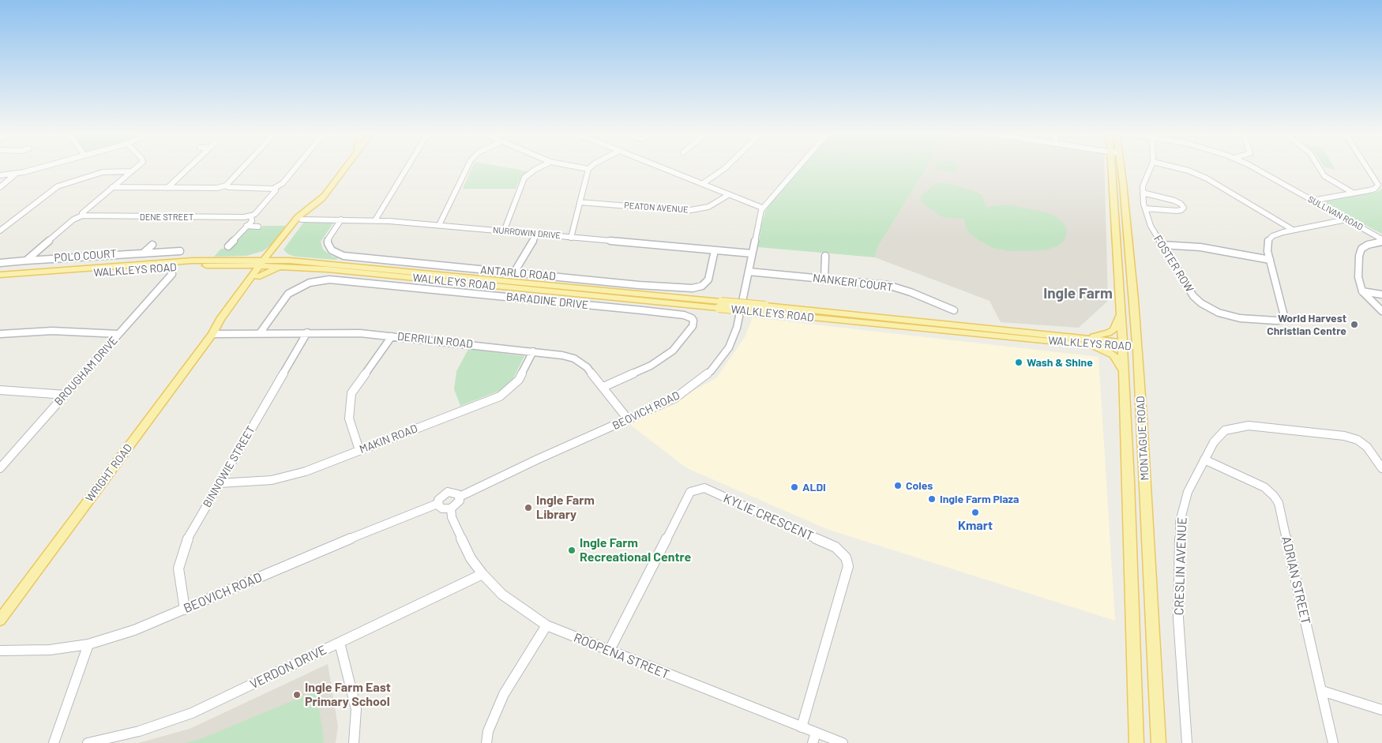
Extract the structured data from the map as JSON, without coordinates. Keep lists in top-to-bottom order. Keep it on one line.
{"streets":{"main road":["WALKLEYS ROAD","MONTAGUE ROAD","WRIGHT ROAD"],"street":["PEATON AVENUE","SULLIVAN ROAD","DENE STREET","NURROWIN DRIVE","POLO COURT","FOSTER ROW","ANTARLO ROAD","NANKERI COURT","BARADINE DRIVE","DERRILIN ROAD","BROUGHAM DRIVE","BEOVICH ROAD","MAKIN ROAD","BINNOWIE STREET","KYLIE CRESCENT","CRESLIN AVENUE","ADRIAN STREET","ROOPENA STREET","VERDON DRIVE"]},"crossings":[["SULLIVAN ROAD","FOSTER ROW"],["NURROWIN DRIVE","ANTARLO ROAD"],["NURROWIN DRIVE","BEOVICH ROAD"],["NURROWIN DRIVE","WRIGHT ROAD"],["WALKLEYS ROAD","MONTAGUE ROAD"],["WALKLEYS ROAD","WRIGHT ROAD"],["NANKERI COURT","BEOVICH ROAD"],["BARADINE DRIVE","DERRILIN ROAD"],["DERRILIN ROAD","BEOVICH ROAD"],["DERRILIN ROAD","MAKIN ROAD"],["DERRILIN ROAD","BINNOWIE STREET"],["DERRILIN ROAD","WRIGHT ROAD"],["BEOVICH ROAD","BINNOWIE STREET"],["BEOVICH ROAD","ROOPENA STREET"],["MAKIN ROAD","BINNOWIE STREET"],["KYLIE CRESCENT","ROOPENA STREET"],["CRESLIN AVENUE","ADRIAN STREET"],["ROOPENA STREET","VERDON DRIVE"]],"districts":["Ingle Farm"],"places":["World Harvest Christian Centre","Wash & Shine","Coles","ALDI","Ingle Farm Plaza","Ingle Farm Library","Kmart","Ingle Farm Recreational Centre","Ingle Farm East Primary School"]}
